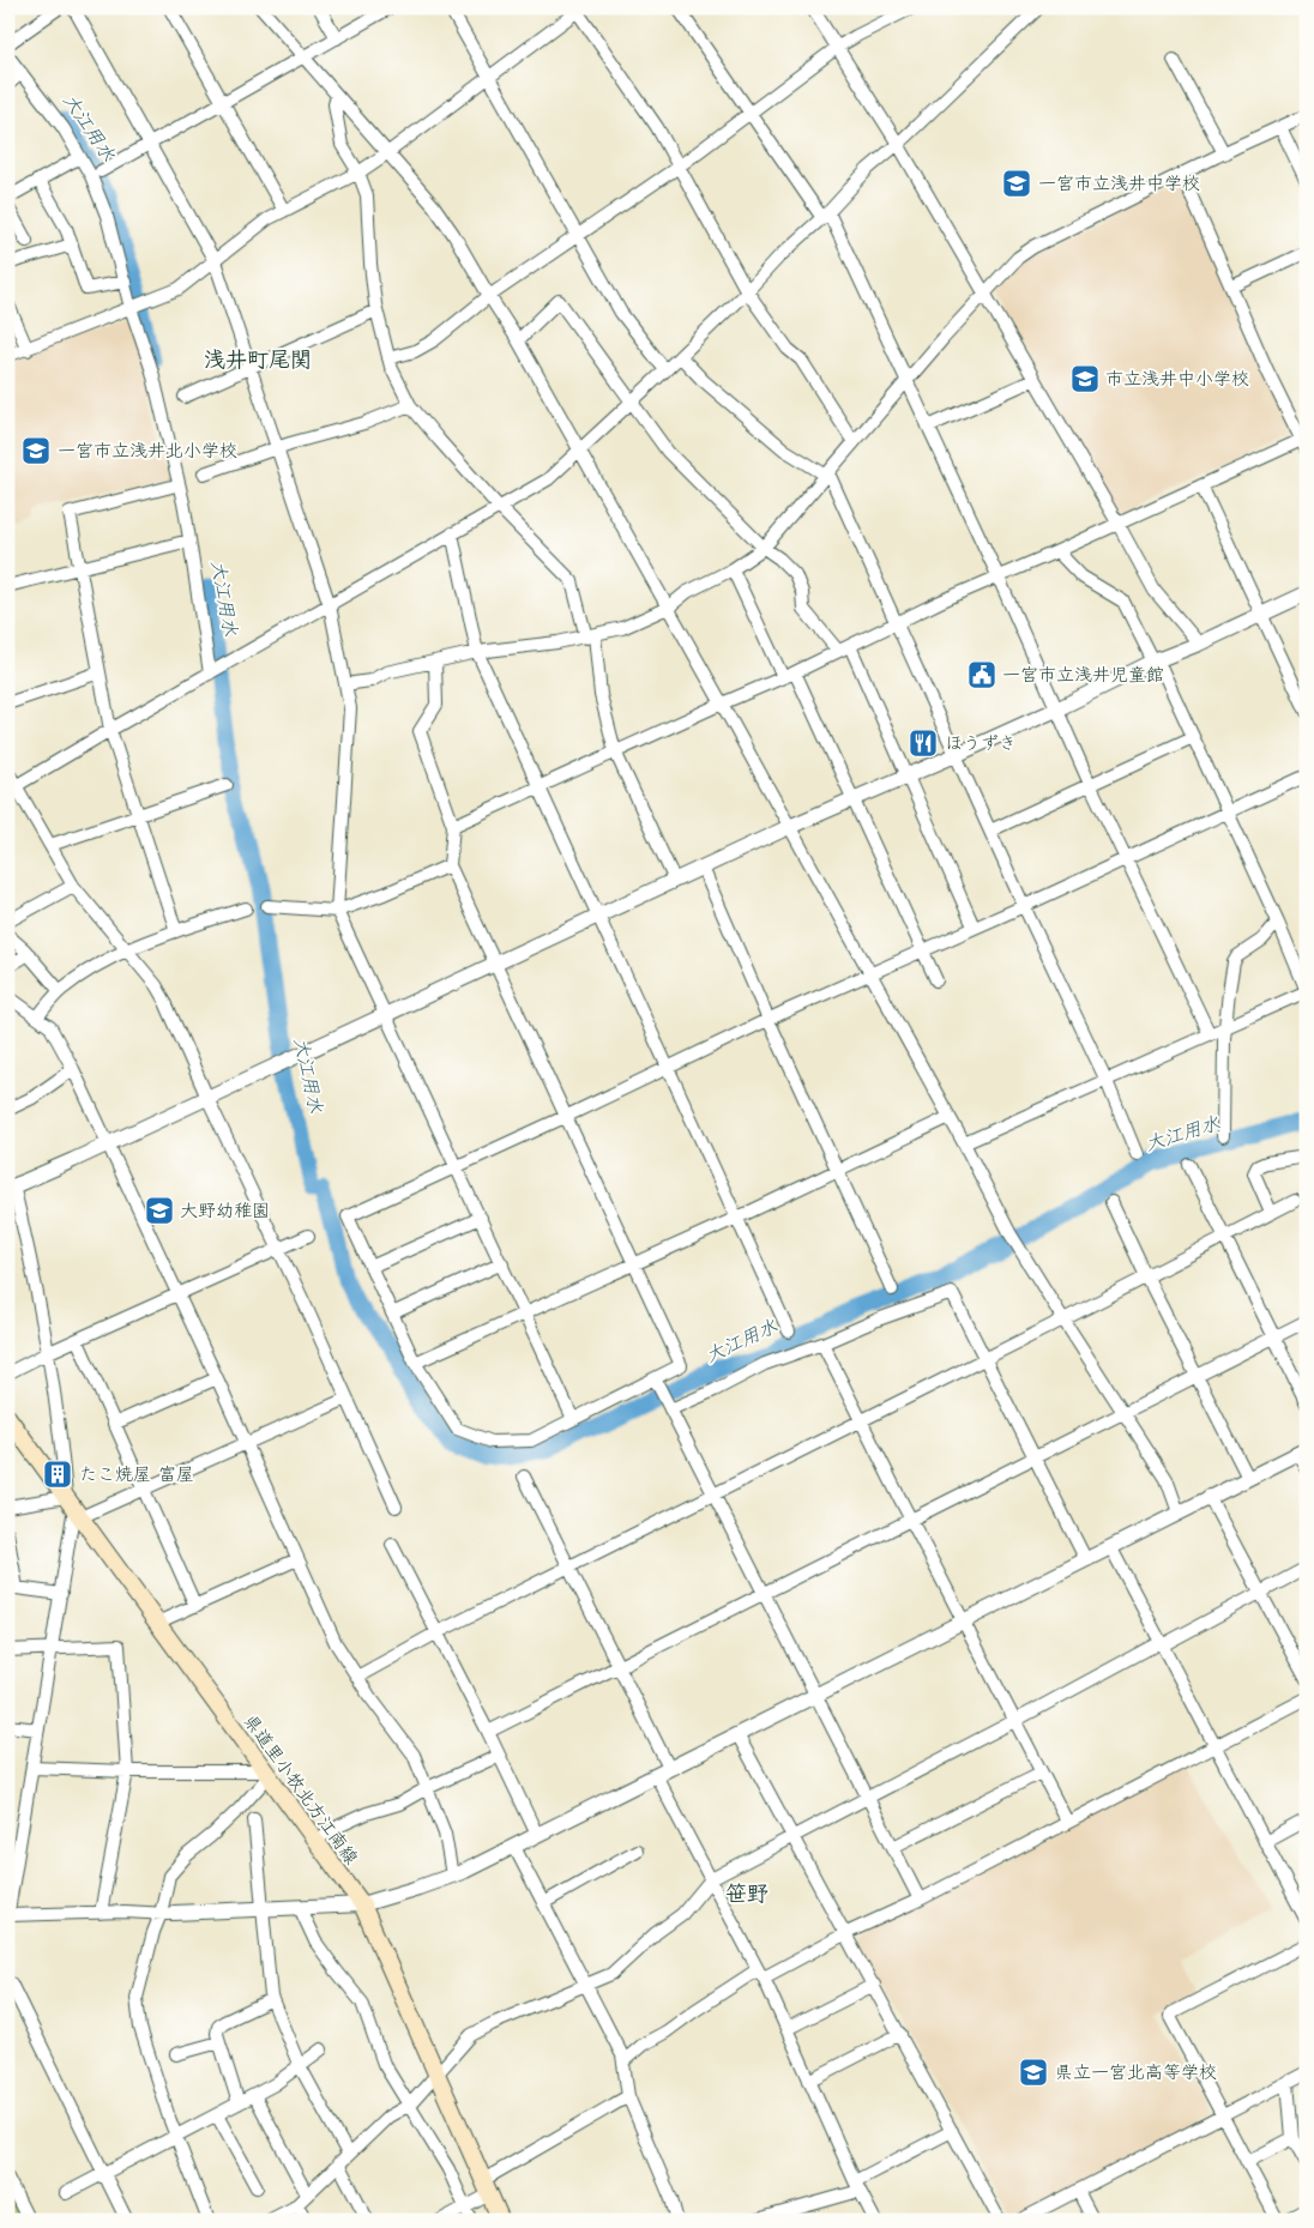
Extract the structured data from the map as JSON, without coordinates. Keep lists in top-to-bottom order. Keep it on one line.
{"streets":{"main road":["県道里小牧北方江南線"]},"districts":["浅井町尾関","笹野"],"water":["大江用水"],"places":{"school or university":["一宮市立浅井中学校","市立浅井中小学校","一宮市立浅井北小学校","大野幼稚園","県立一宮北高等学校"],"public building":["一宮市立浅井児童館"],"restaurant":["ほうずき"],"building":["たこ焼屋 富屋"]}}
